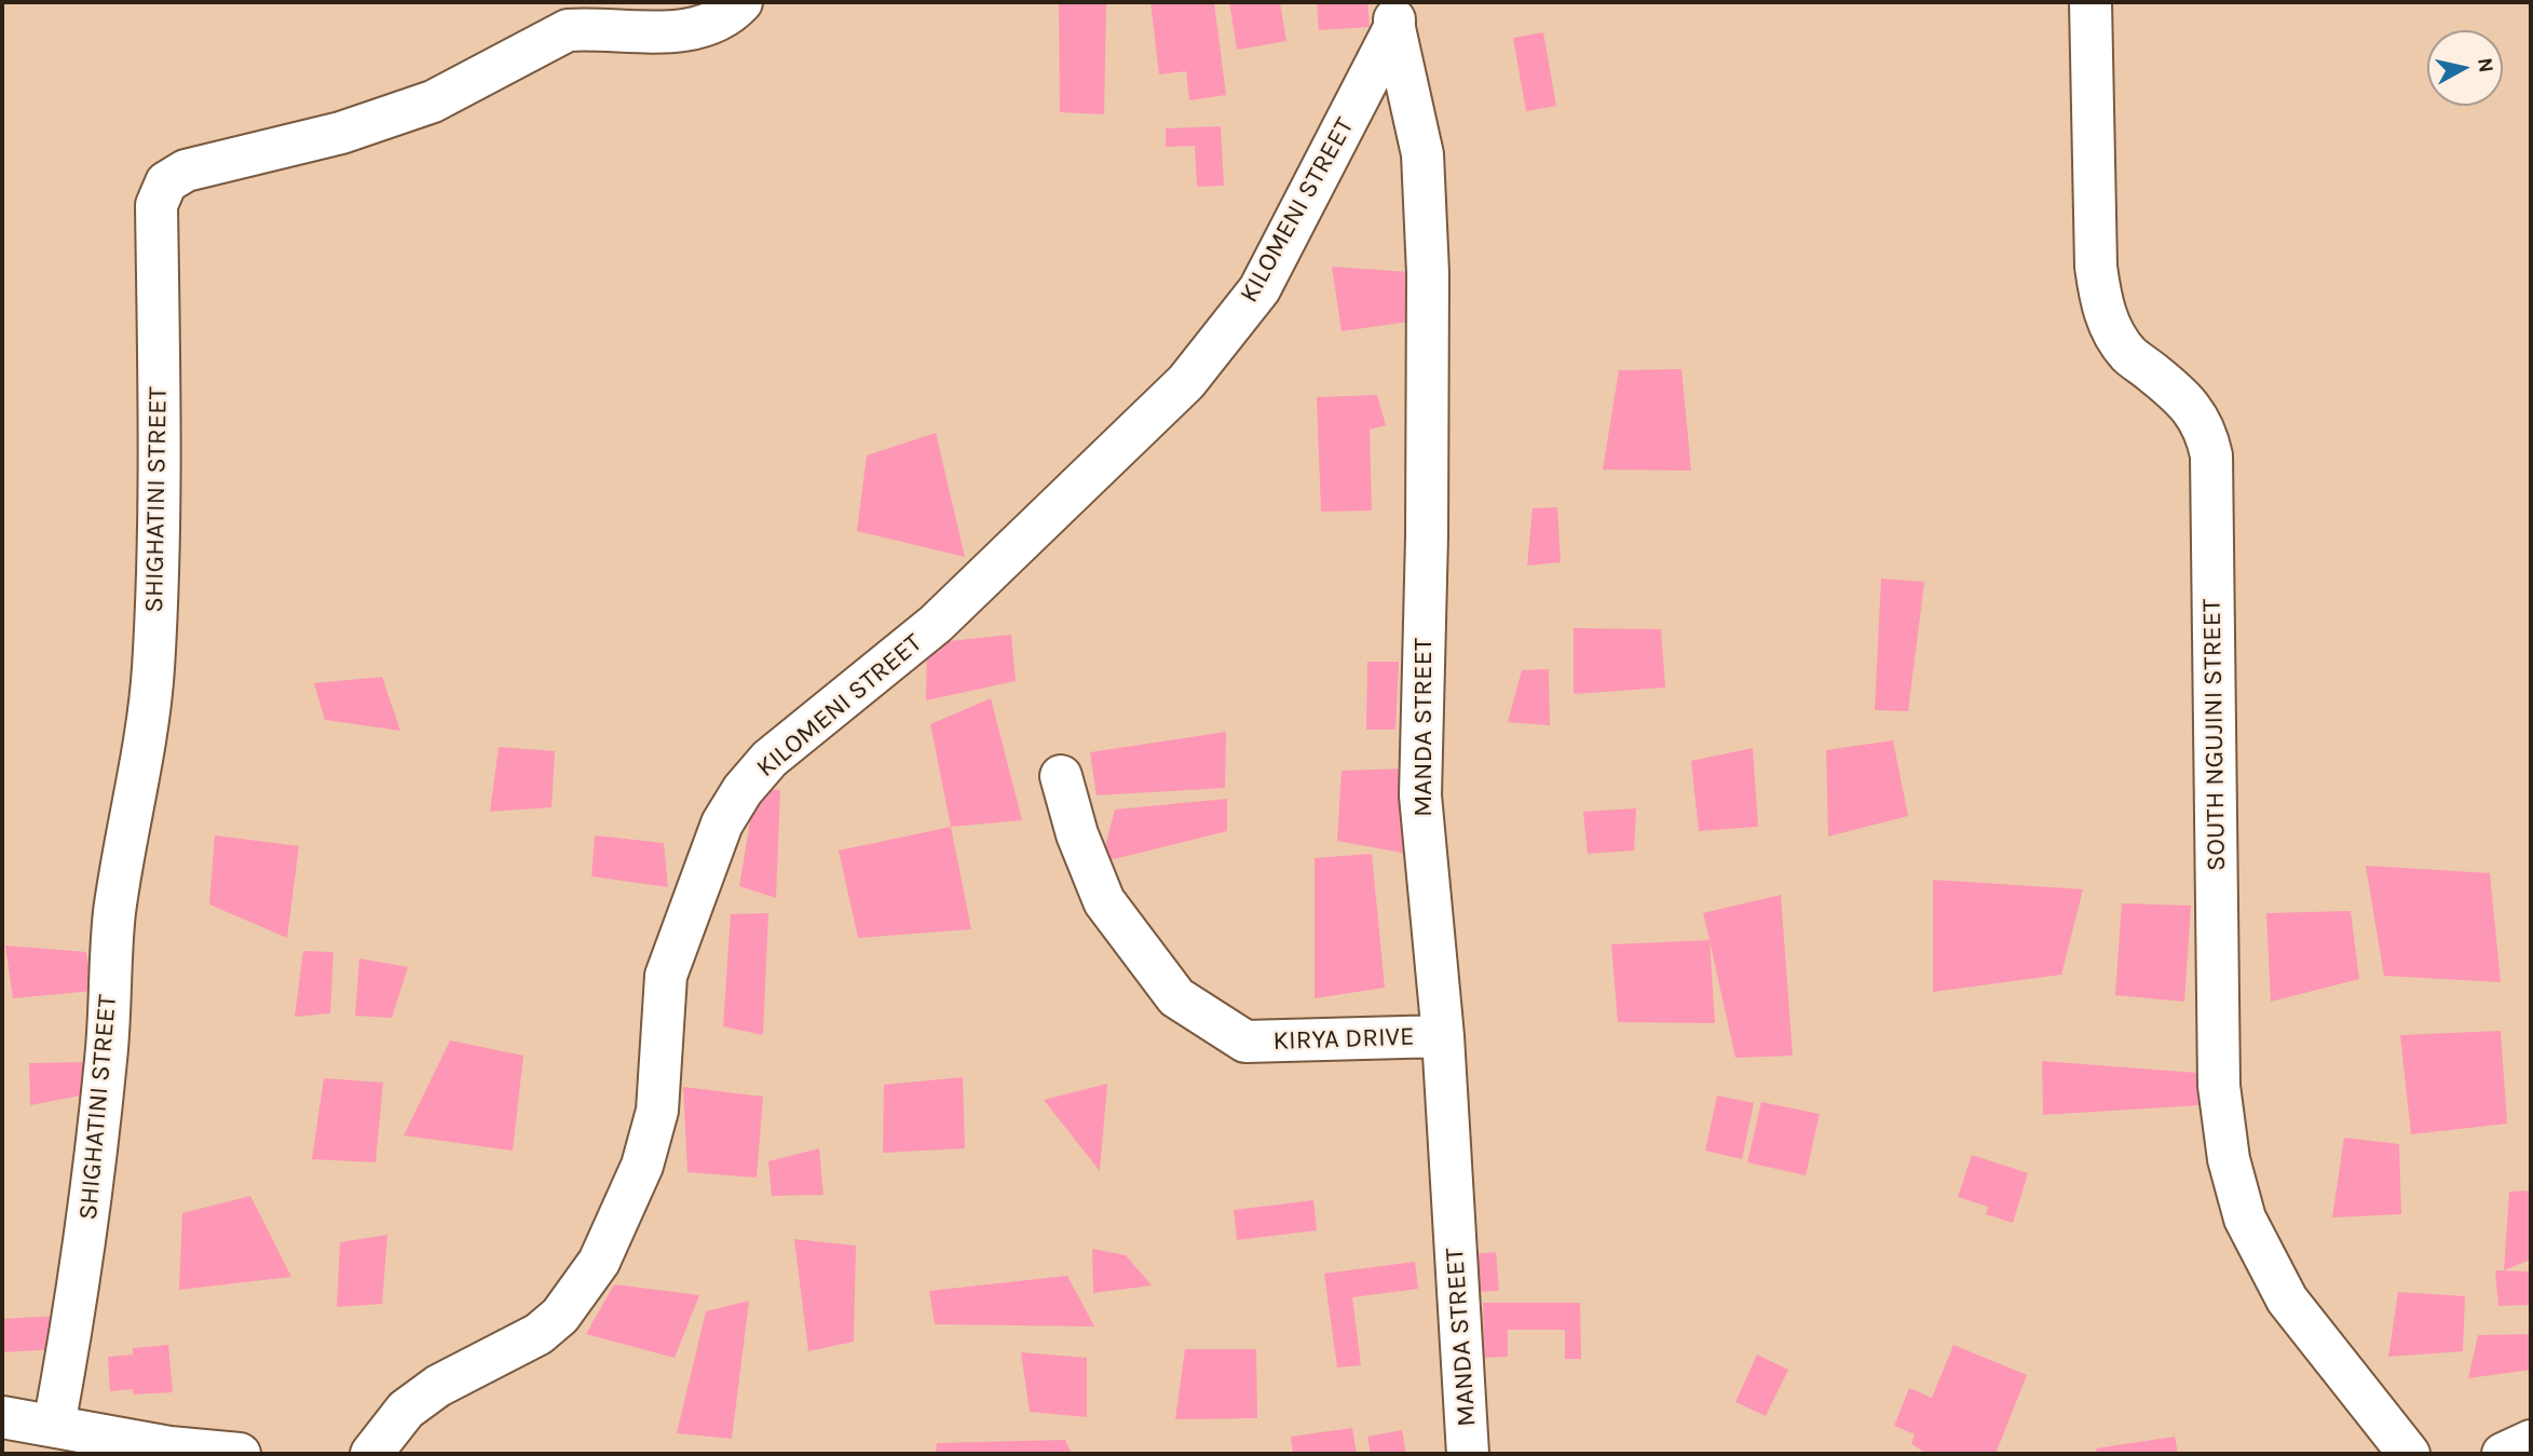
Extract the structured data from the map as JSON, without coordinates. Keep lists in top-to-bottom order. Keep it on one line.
{"streets":{"street":["KILOMENI STREET","SHIGHATINI STREET","MANDA STREET","SOUTH NGUJINI STREET","KIRYA DRIVE"]},"crossings":[["KILOMENI STREET","MANDA STREET"],["MANDA STREET","KIRYA DRIVE"]],"north":"right"}
